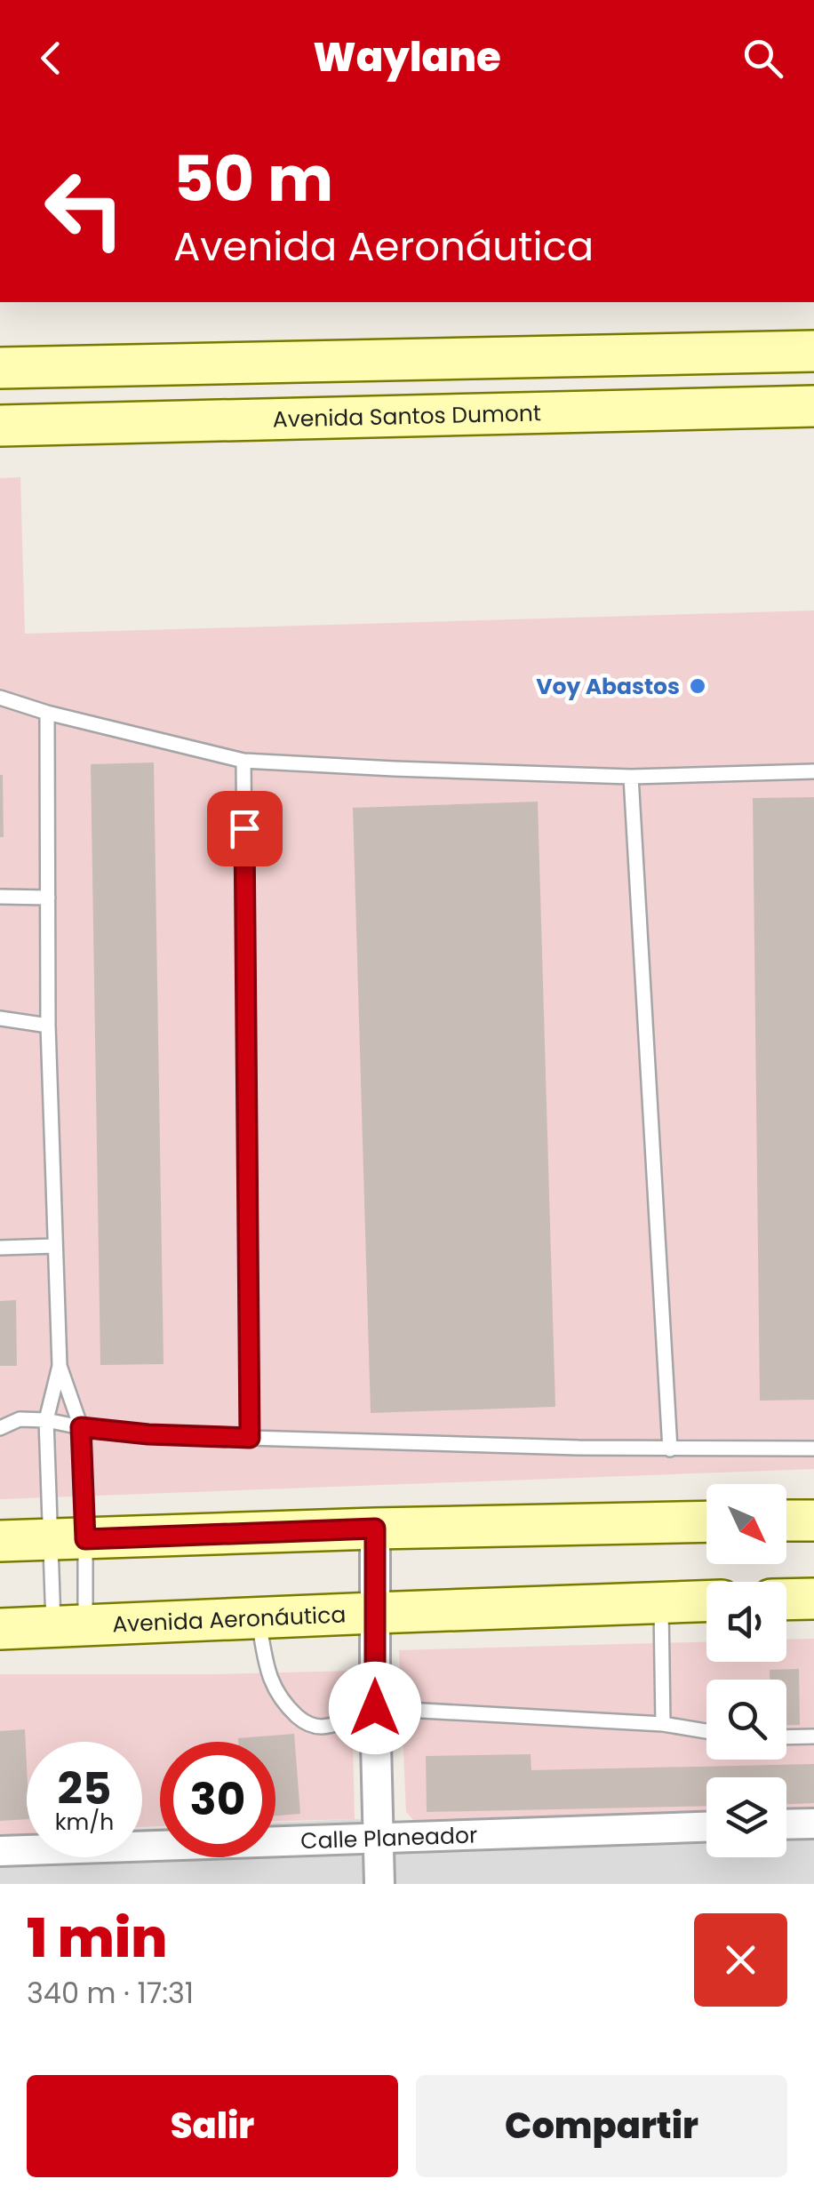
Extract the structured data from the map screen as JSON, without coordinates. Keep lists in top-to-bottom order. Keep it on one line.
{"streets":{"main road":["Avenida Santos Dumont","Avenida Aeronáutica"],"street":["Calle Planeador"]},"places":["Voy Abastos"],"north":"bottom right","page":{"header":"Waylane","turn":["50 m","Avenida Aeronáutica"],"speed":"25 km/h","limit":"30","heading":["1 min","340 m · 17:31"],"buttons":["Salir","Compartir"]}}
